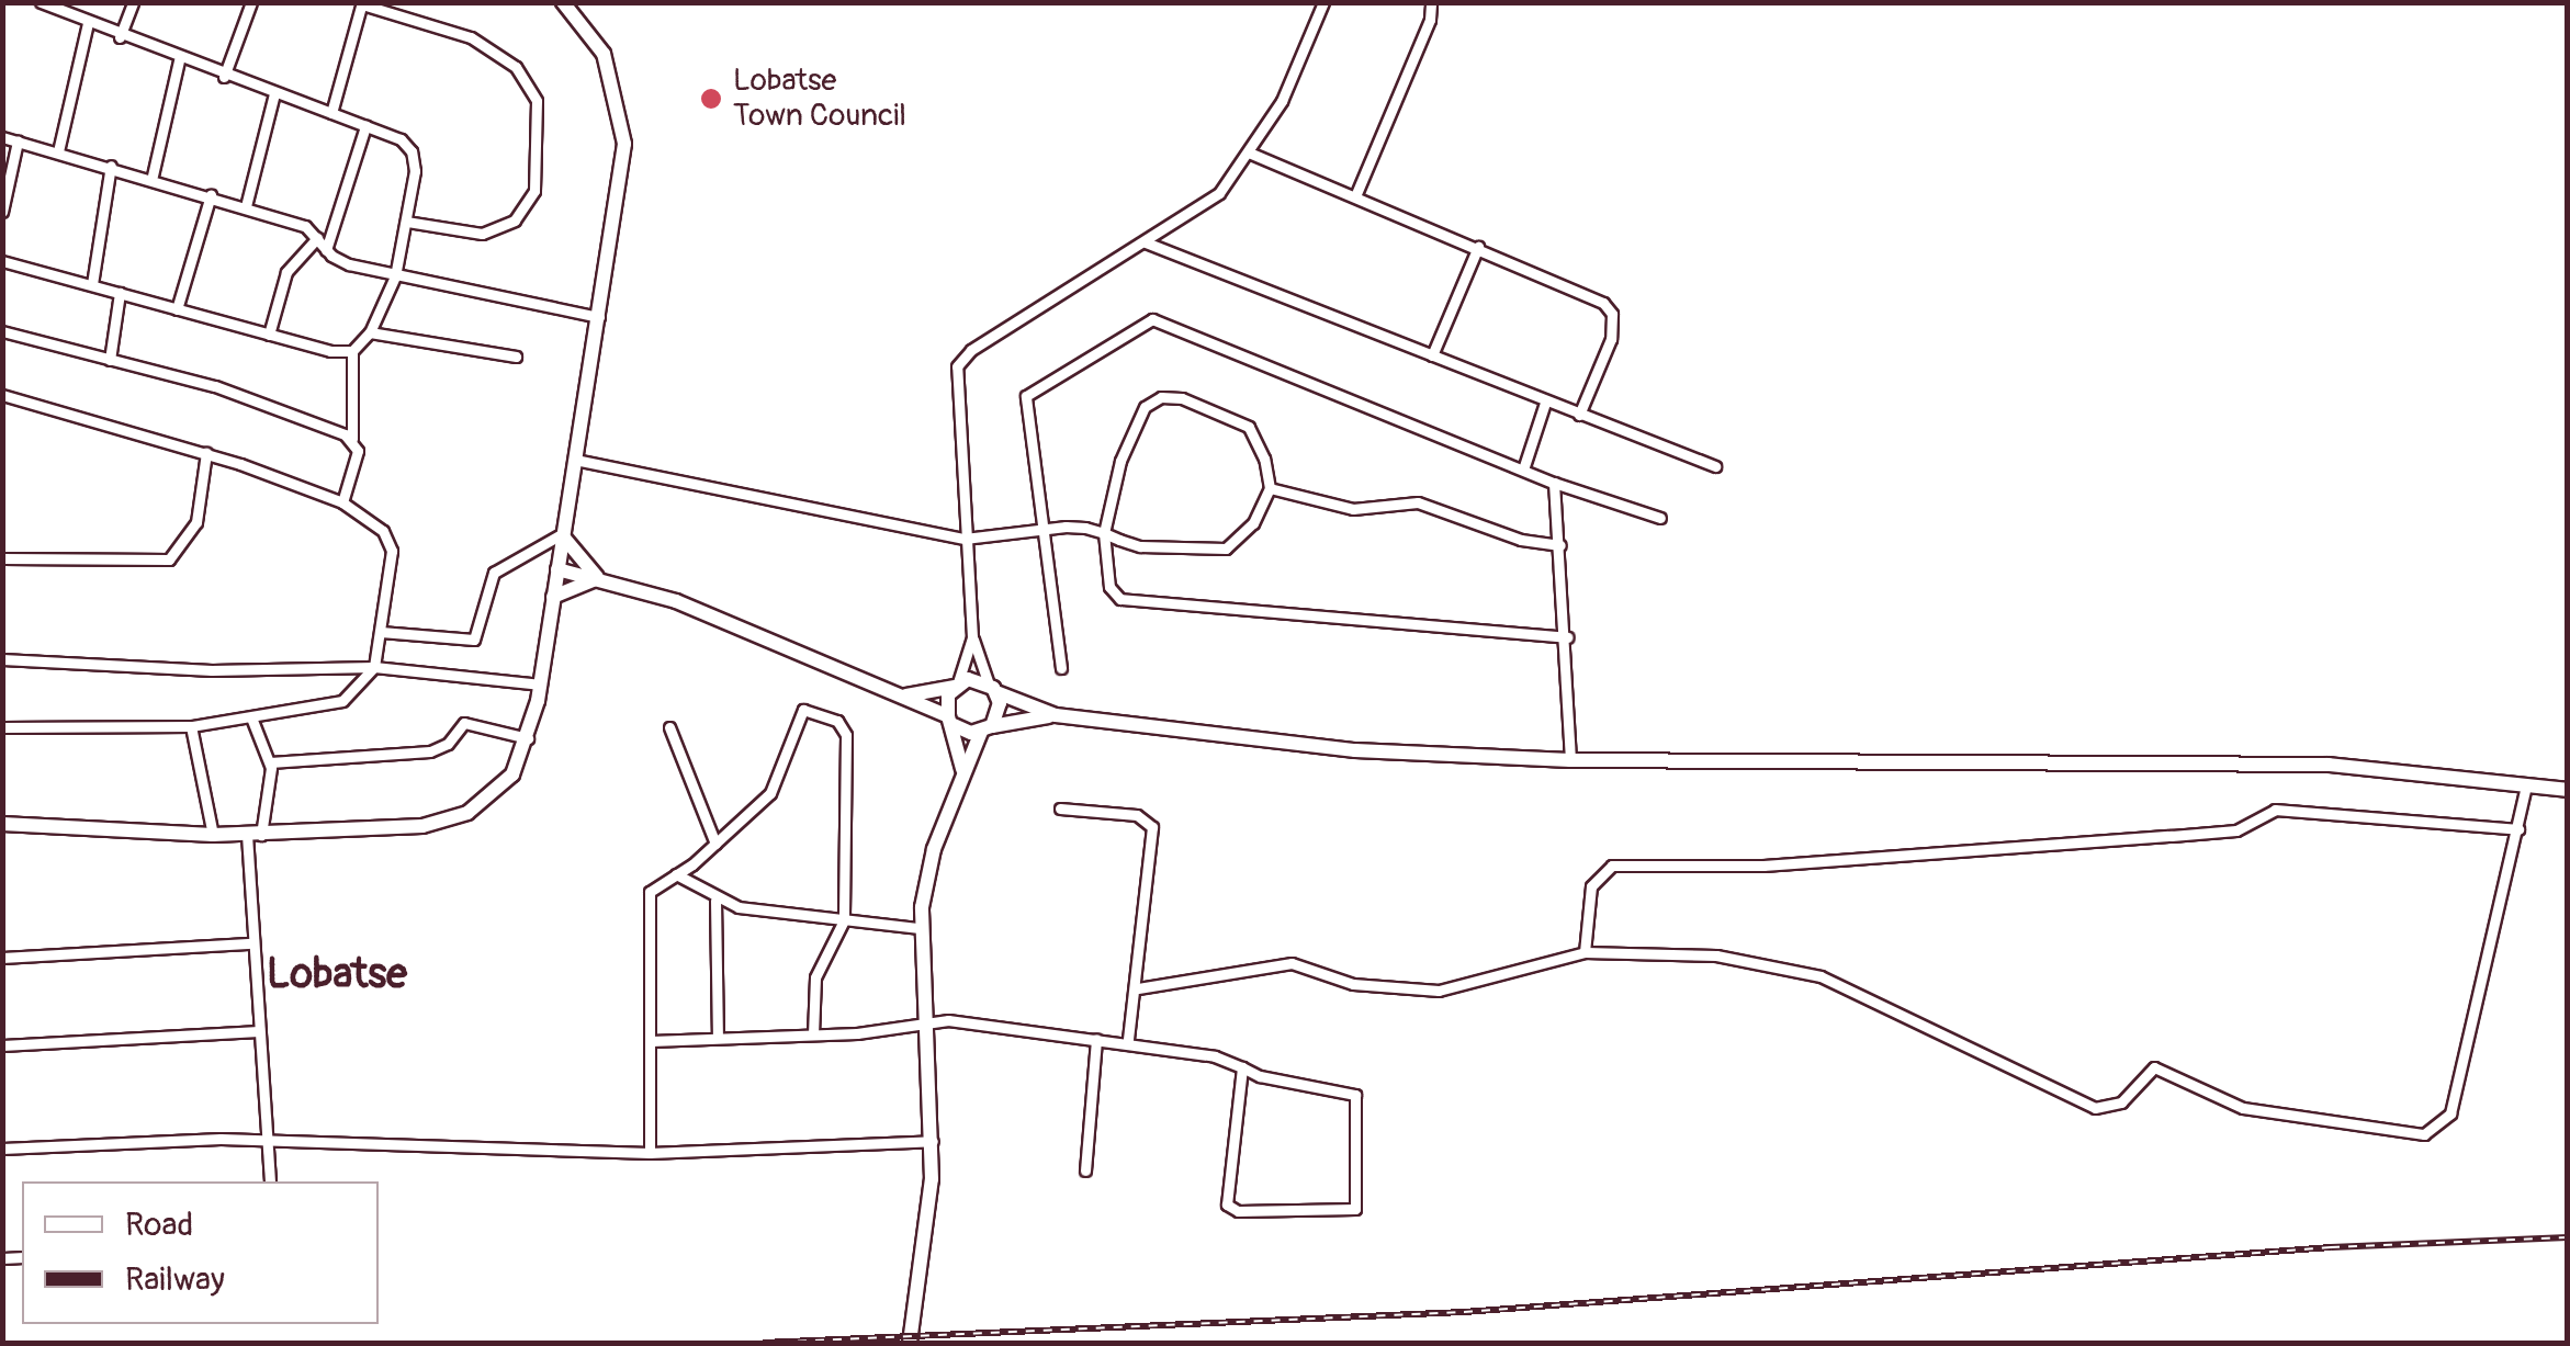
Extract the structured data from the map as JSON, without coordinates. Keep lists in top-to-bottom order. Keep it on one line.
{"districts":["Lobatse"],"places":["Lobatse Town Council"],"legend":["Road","Railway"]}
